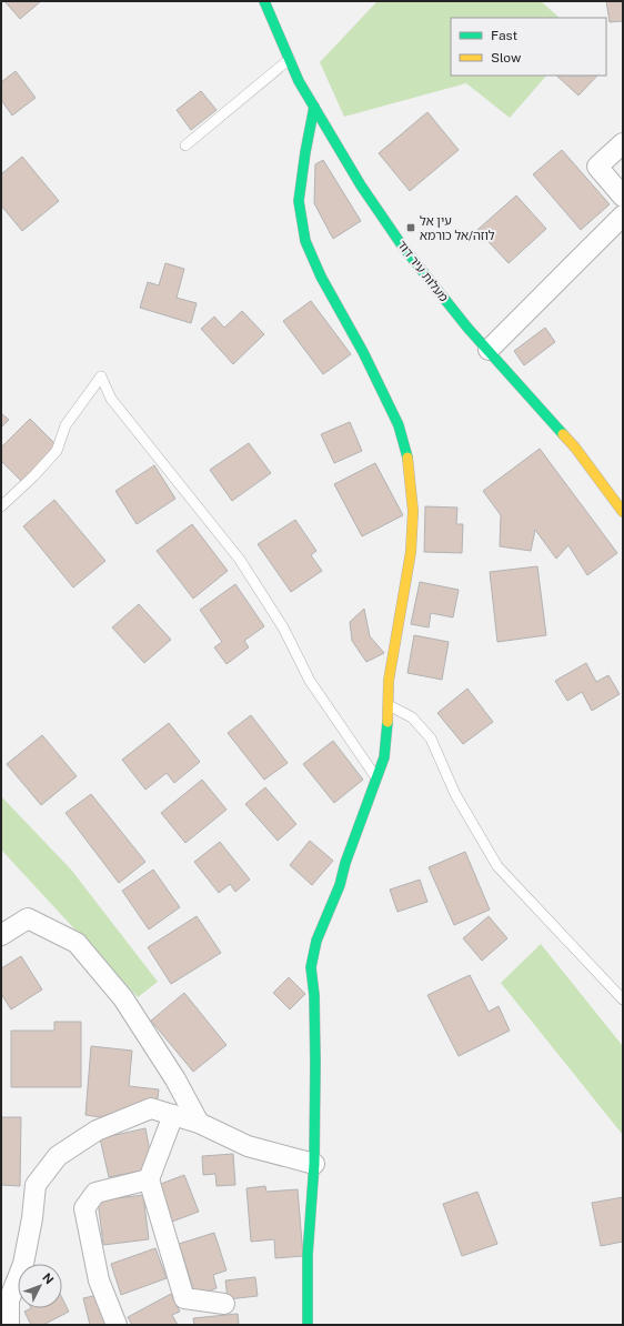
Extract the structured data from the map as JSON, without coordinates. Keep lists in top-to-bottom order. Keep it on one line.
{"streets":{"street":["מעלות עיר דוד"]},"places":{"transit":["עין אל לוזה/אל כורמא"]},"legend":["Fast","Slow"],"north":"top right"}
